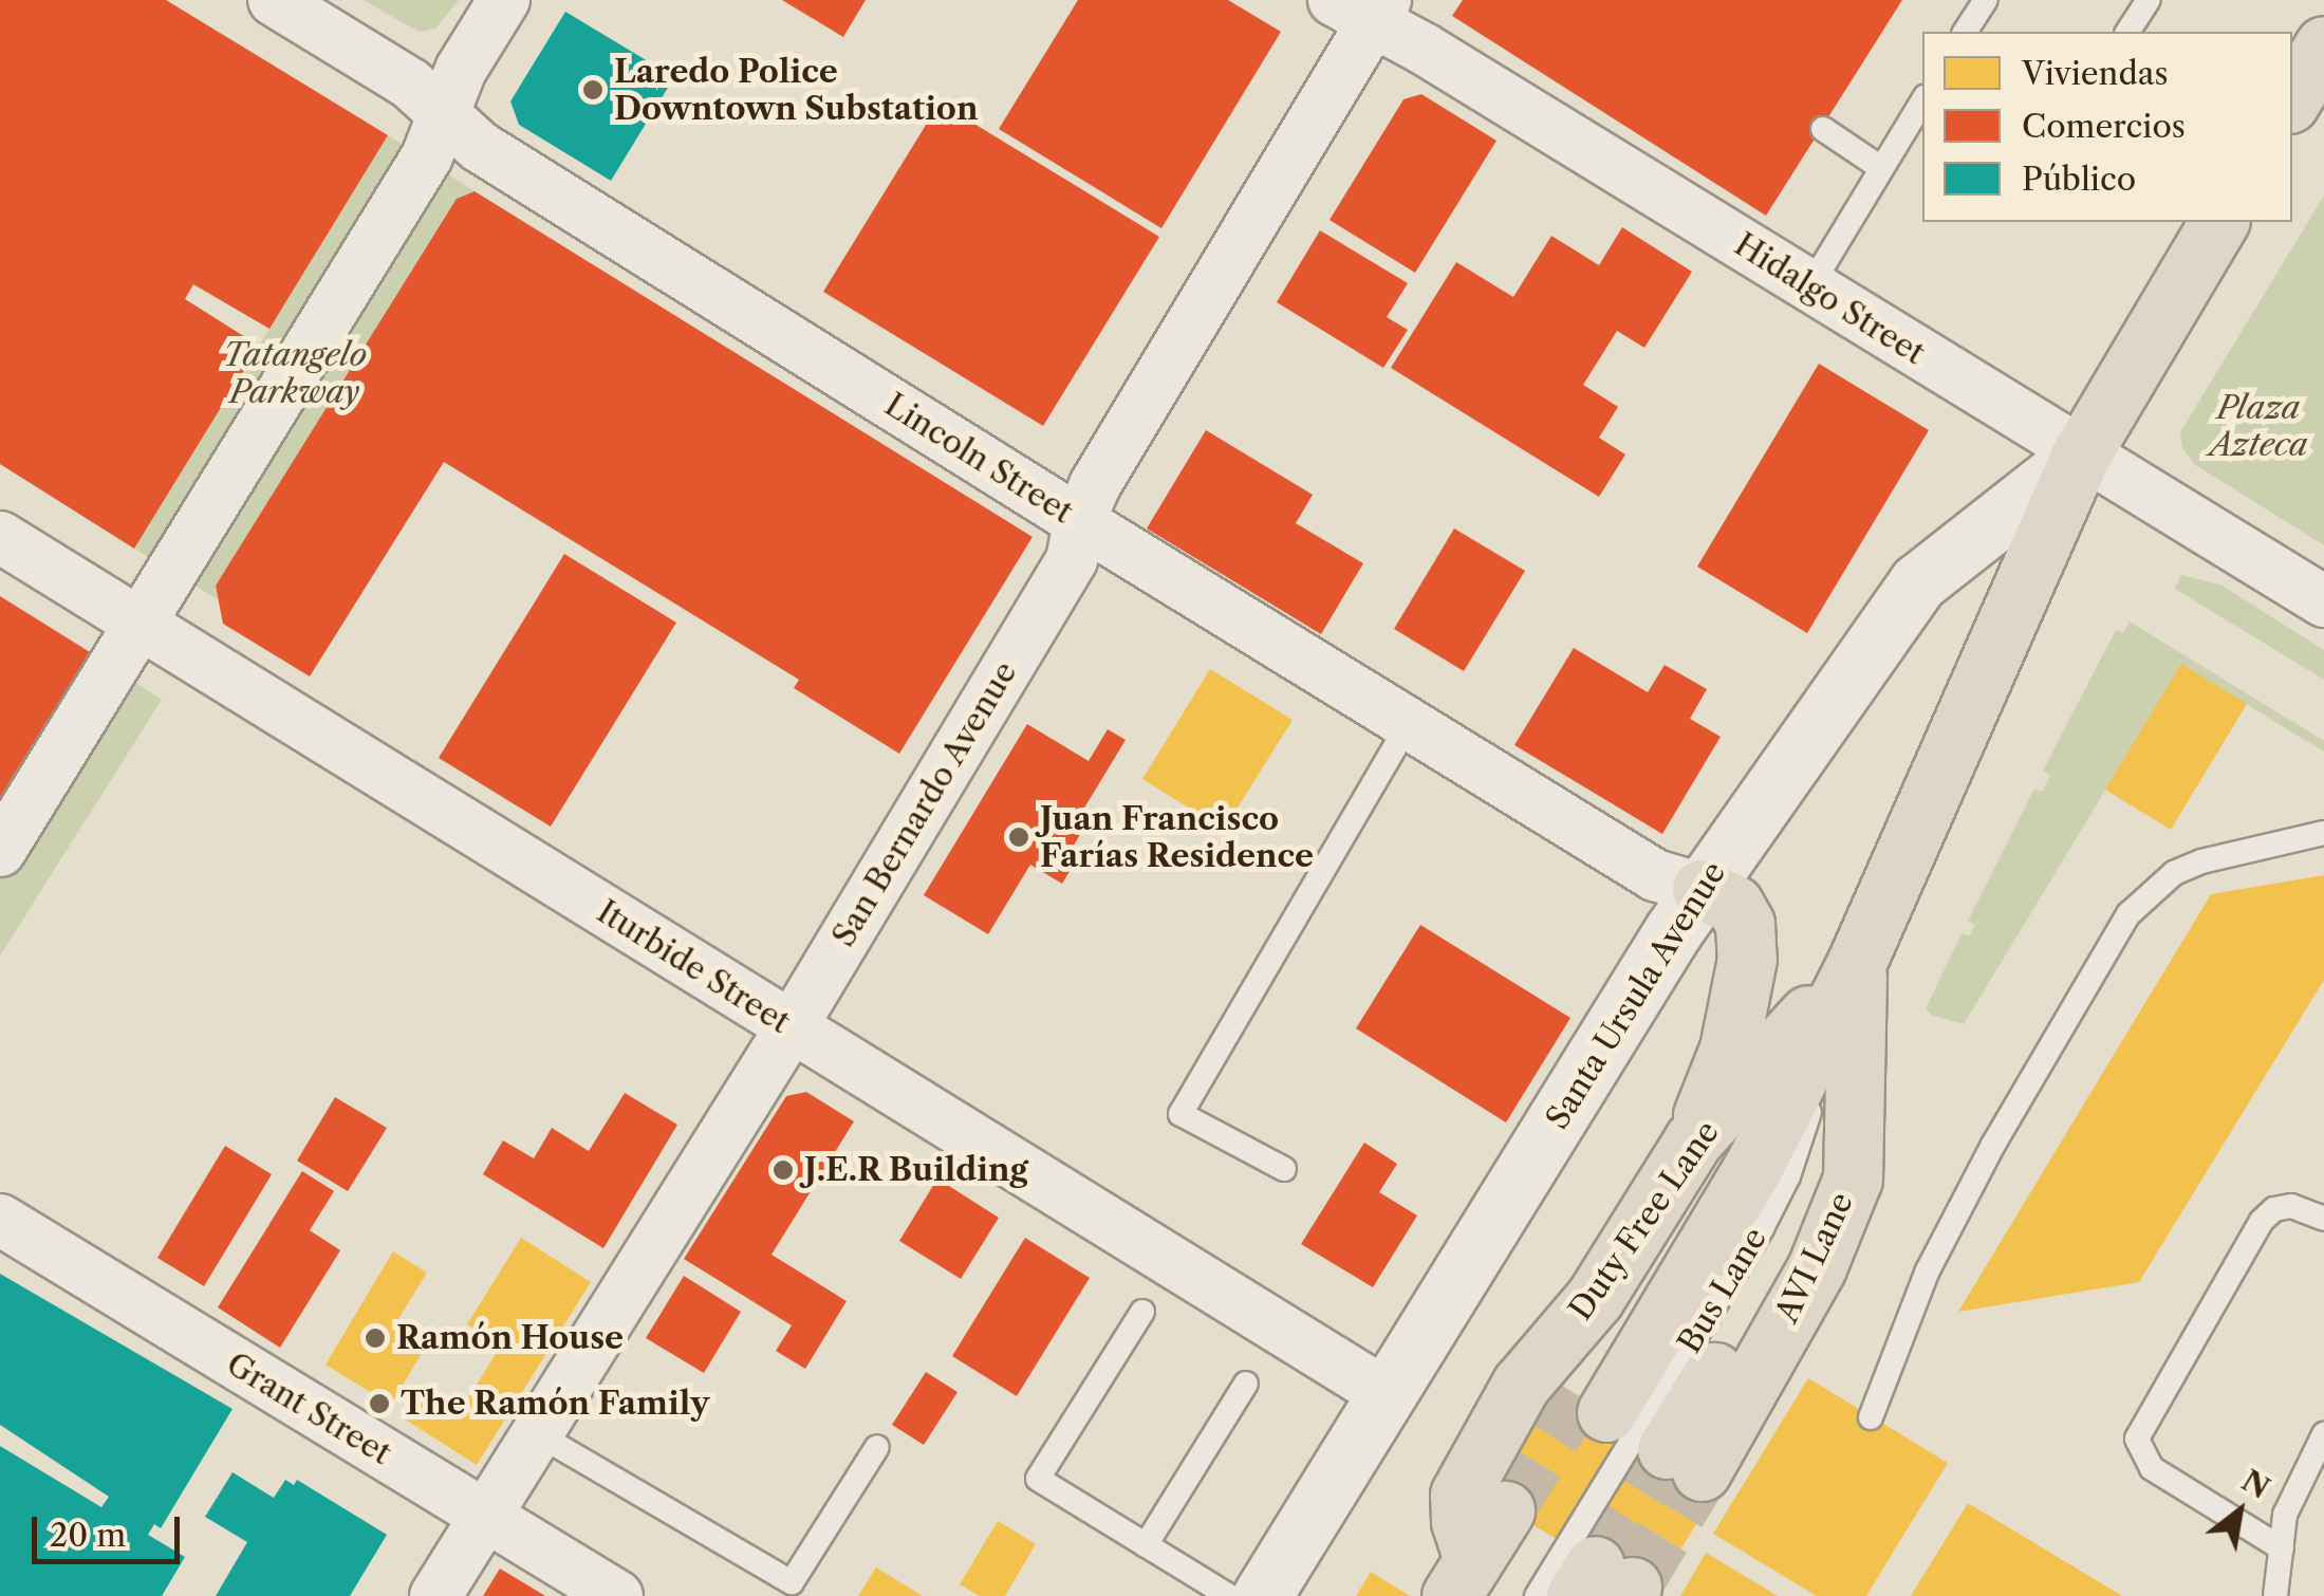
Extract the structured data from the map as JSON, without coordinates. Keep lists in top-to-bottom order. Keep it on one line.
{"streets":{"highway":["Santa Ursula Avenue","Duty Free Lane","AVI Lane"],"street":["Hidalgo Street","Lincoln Street","San Bernardo Avenue","Iturbide Street","Grant Street"],"lane":["Bus Lane"]},"crossings":[["Hidalgo Street","San Bernardo Avenue"],["Hidalgo Street","Santa Ursula Avenue"],["Lincoln Street","San Bernardo Avenue"],["Lincoln Street","Santa Ursula Avenue"],["San Bernardo Avenue","Iturbide Street"],["San Bernardo Avenue","Grant Street"],["Iturbide Street","Santa Ursula Avenue"],["Santa Ursula Avenue","Duty Free Lane"],["Santa Ursula Avenue","AVI Lane"],["Santa Ursula Avenue","Bus Lane"],["Duty Free Lane","AVI Lane"],["Duty Free Lane","Bus Lane"],["AVI Lane","Bus Lane"]],"parks":["Tatangelo Parkway","Plaza Azteca"],"places":["Laredo Police Downtown Substation","Juan Francisco Farías Residence","J.E.R Building","Ramón House","The Ramón Family"],"legend":["Viviendas","Comercios","Público"],"scale_bar":"20 m","north":"top right"}
